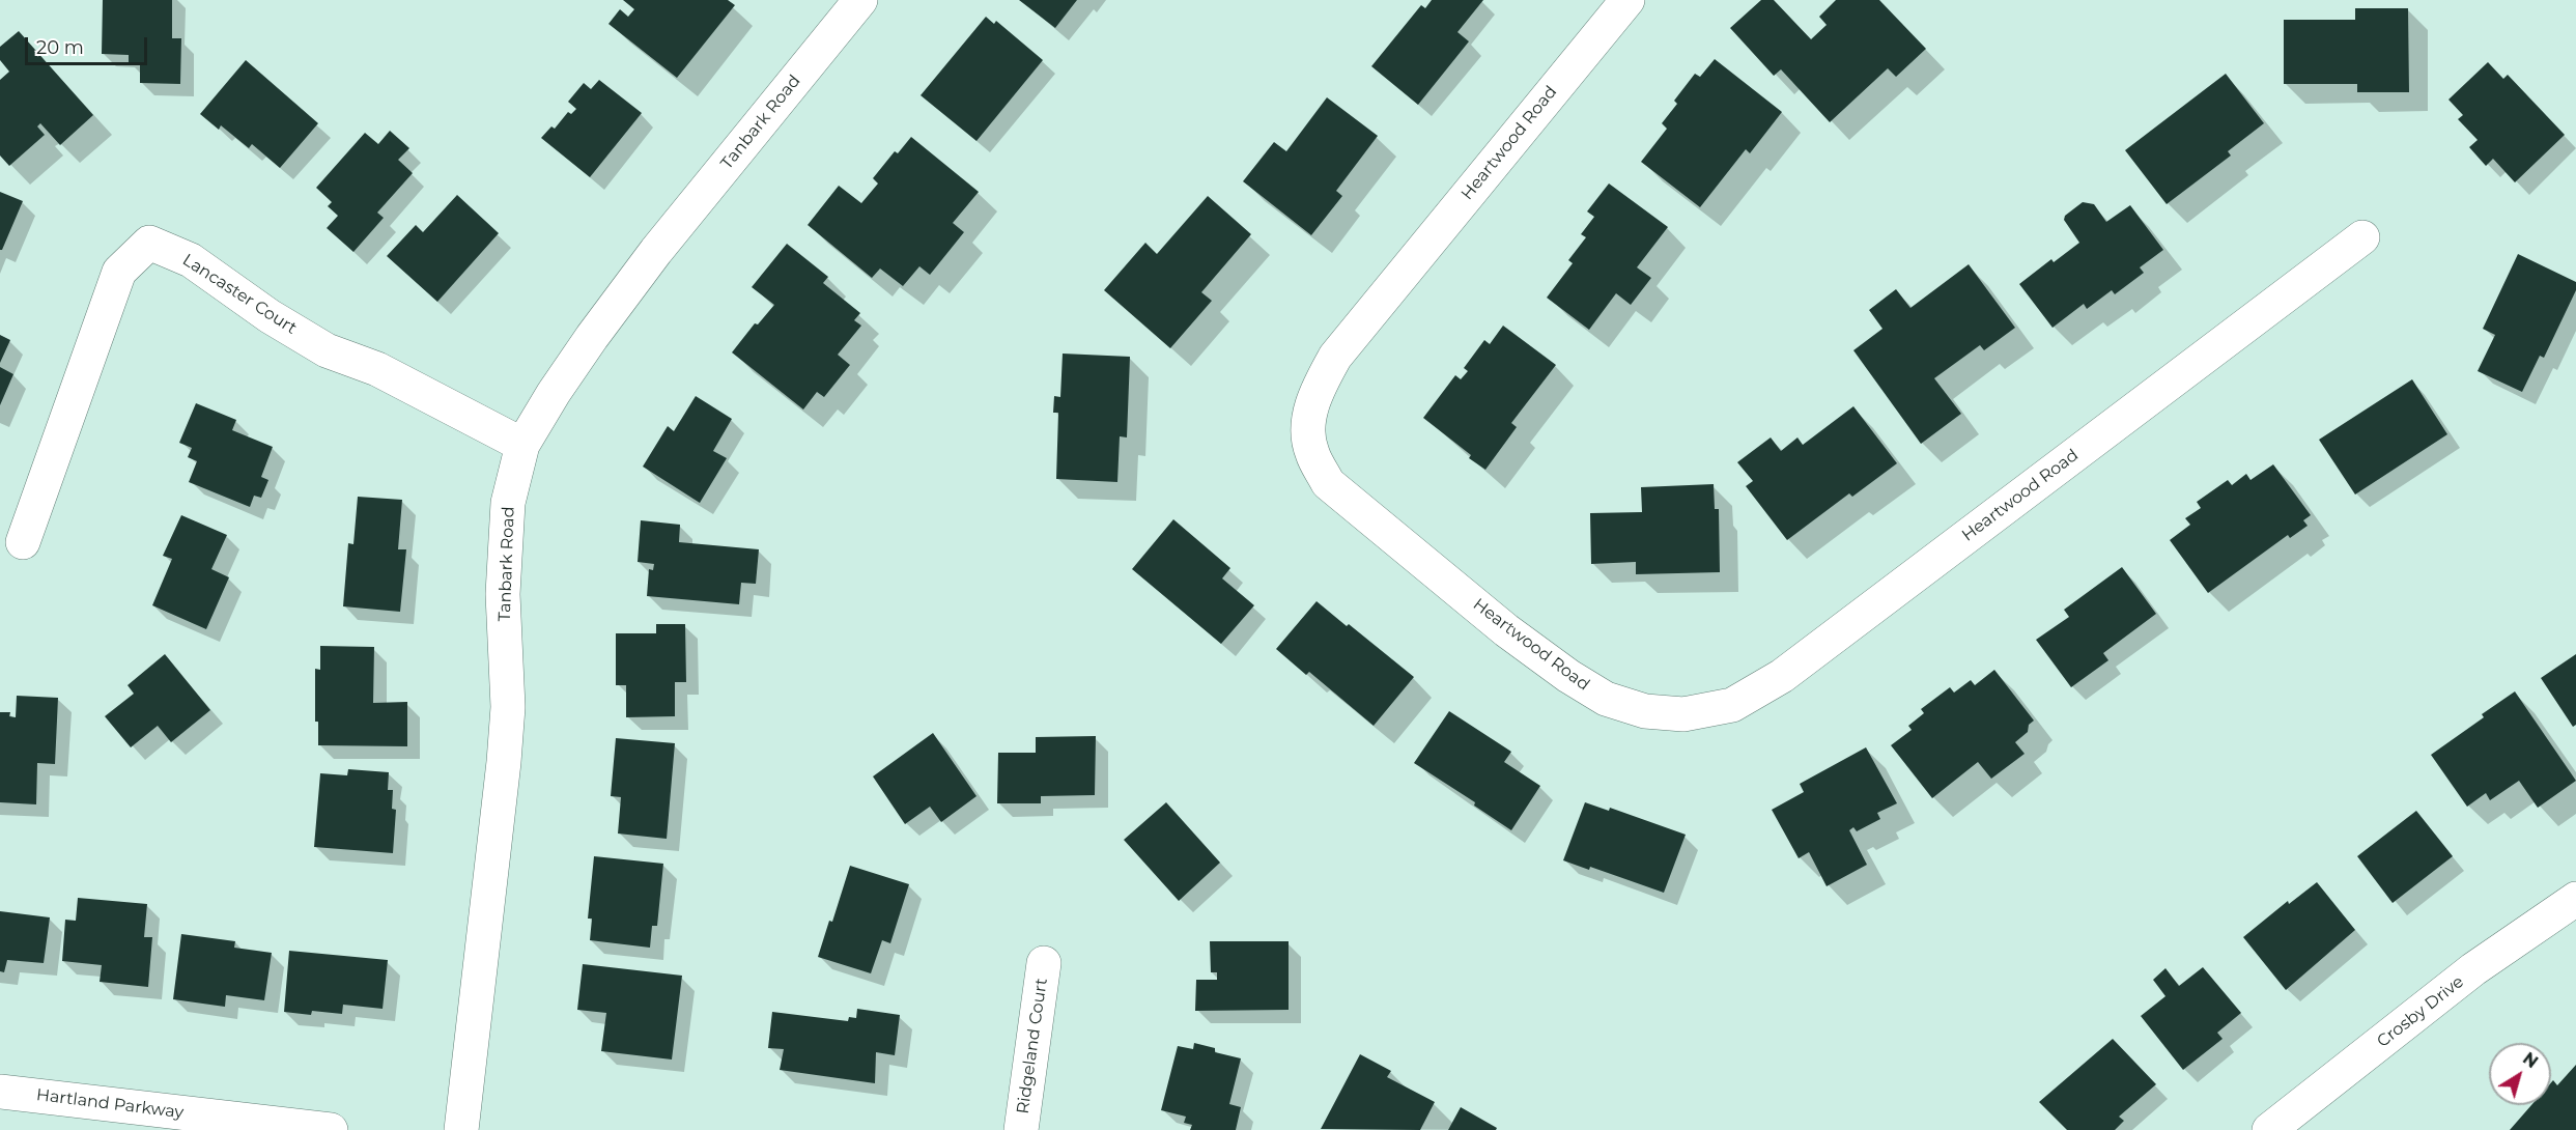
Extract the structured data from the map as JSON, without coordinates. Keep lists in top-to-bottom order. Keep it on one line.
{"streets":{"street":["Tanbark Road","Heartwood Road","Lancaster Court","Crosby Drive","Ridgeland Court","Hartland Parkway"]},"crossings":[["Tanbark Road","Lancaster Court"]],"scale_bar":"20 m","north":"top right"}
